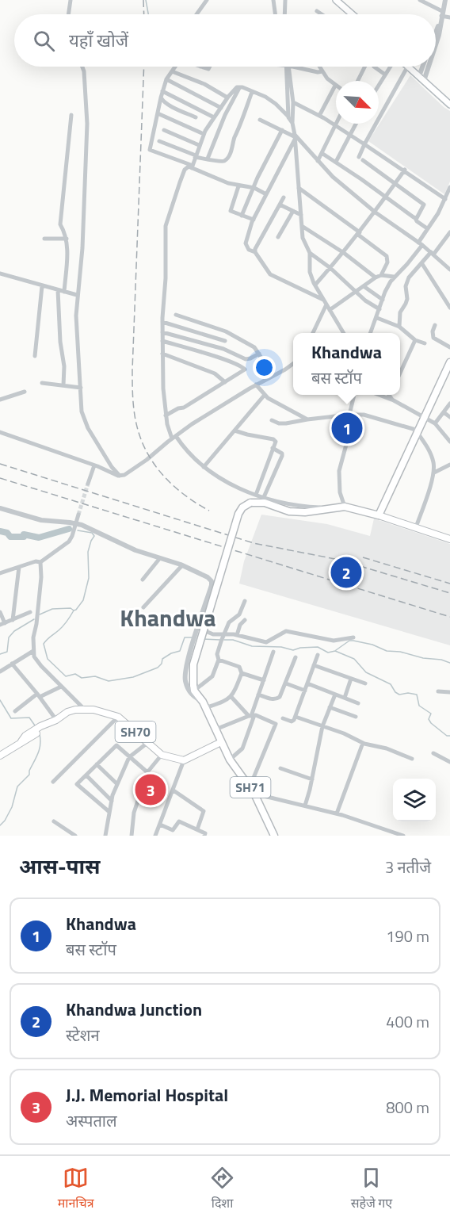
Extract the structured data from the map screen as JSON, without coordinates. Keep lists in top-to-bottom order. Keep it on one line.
{"streets":{"highway":["SH71"],"main road":["SH70"]},"districts":["Khandwa"],"north":"bottom right","page":{"search":"यहाँ खोजें","popup":["Khandwa","बस स्टॉप"],"pins":["1","2","3"],"heading":["आस-पास","3 नतीजे"],"list":[{"mark":"1","name":"Khandwa","note":"बस स्टॉप","value":"190 m"},{"mark":"2","name":"Khandwa Junction","note":"स्टेशन","value":"400 m"},{"mark":"3","name":"J.J. Memorial Hospital","note":"अस्पताल","value":"800 m"}],"nav":["मानचित्र","दिशा","सहेजे गए"]}}
